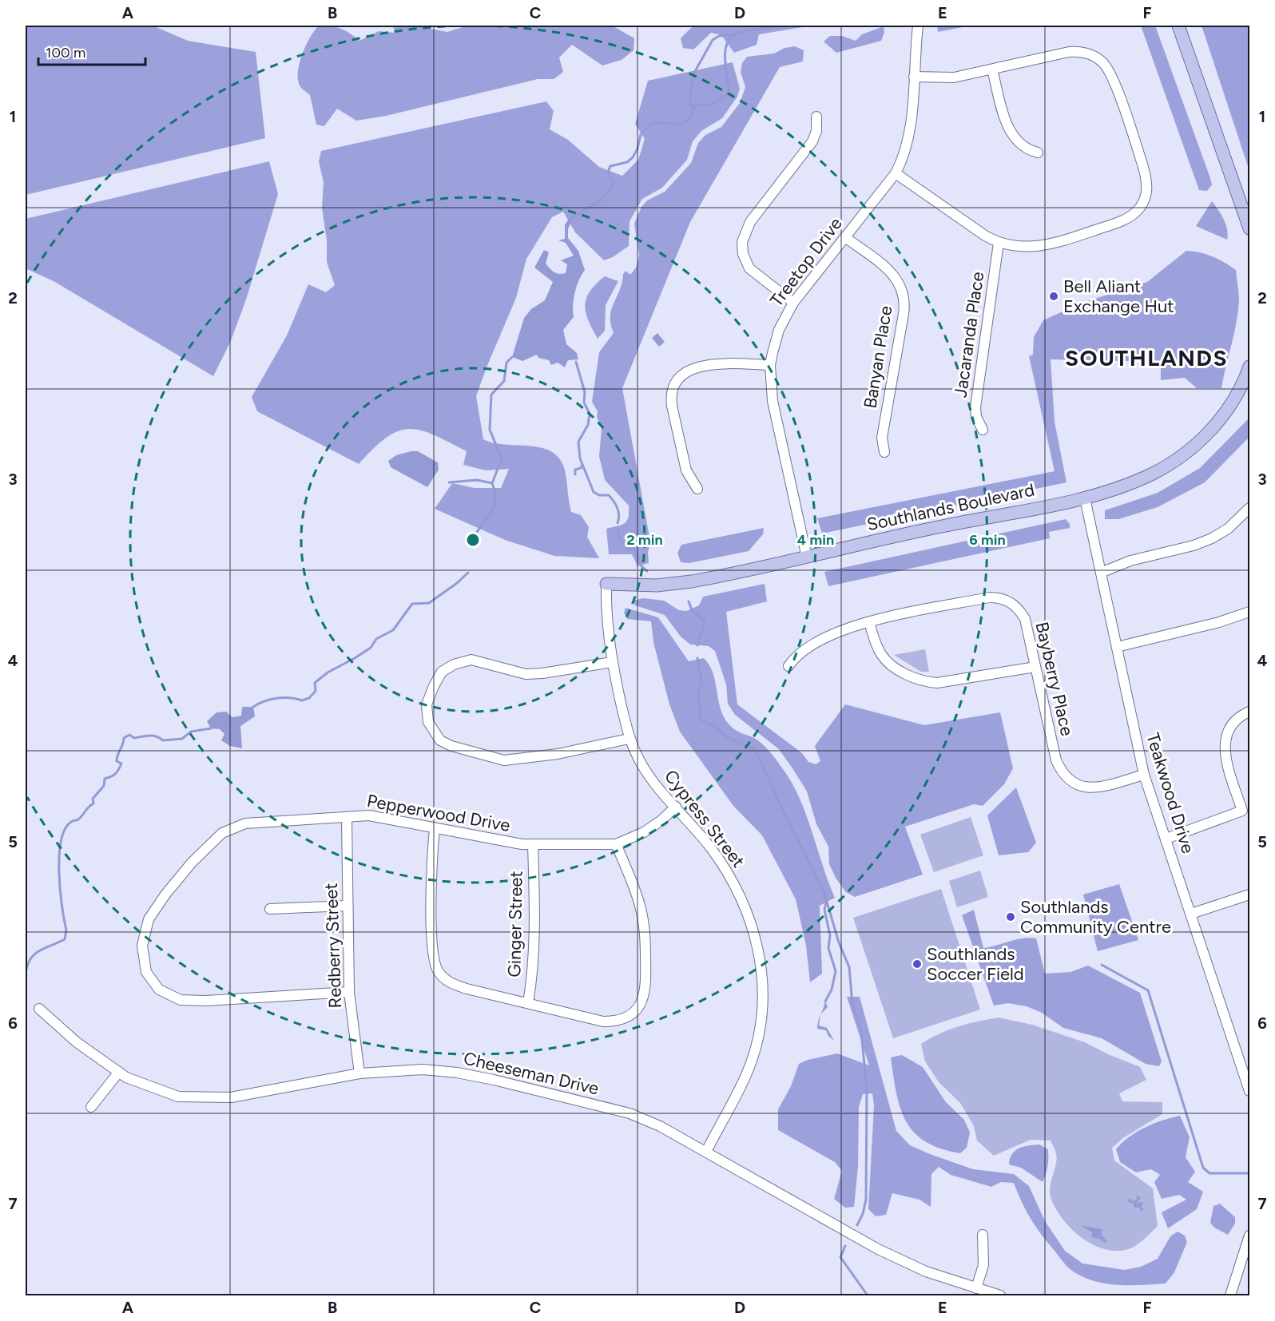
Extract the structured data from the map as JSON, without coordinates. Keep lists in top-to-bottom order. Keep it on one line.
{"streets":{"main road":["Southlands Boulevard"],"street":["Treetop Drive","Jacaranda Place","Banyan Place","Bayberry Place","Teakwood Drive","Pepperwood Drive","Cypress Street","Ginger Street","Redberry Street","Cheeseman Drive"]},"crossings":[["Treetop Drive","Banyan Place"],["Treetop Drive","Southlands Boulevard"],["Southlands Boulevard","Teakwood Drive"],["Southlands Boulevard","Cypress Street"],["Bayberry Place","Teakwood Drive"],["Pepperwood Drive","Cypress Street"],["Pepperwood Drive","Ginger Street"],["Pepperwood Drive","Redberry Street"],["Cypress Street","Cheeseman Drive"],["Redberry Street","Cheeseman Drive"]],"districts":["SOUTHLANDS"],"places":["Bell Aliant Exchange Hut","Southlands Community Centre","Southlands Soccer Field"],"scale_bar":"100 m","grid":{"columns":["A","B","C","D","E","F"],"rows":["1","2","3","4","5","6","7"]},"rings":["2 min","4 min","6 min"]}
